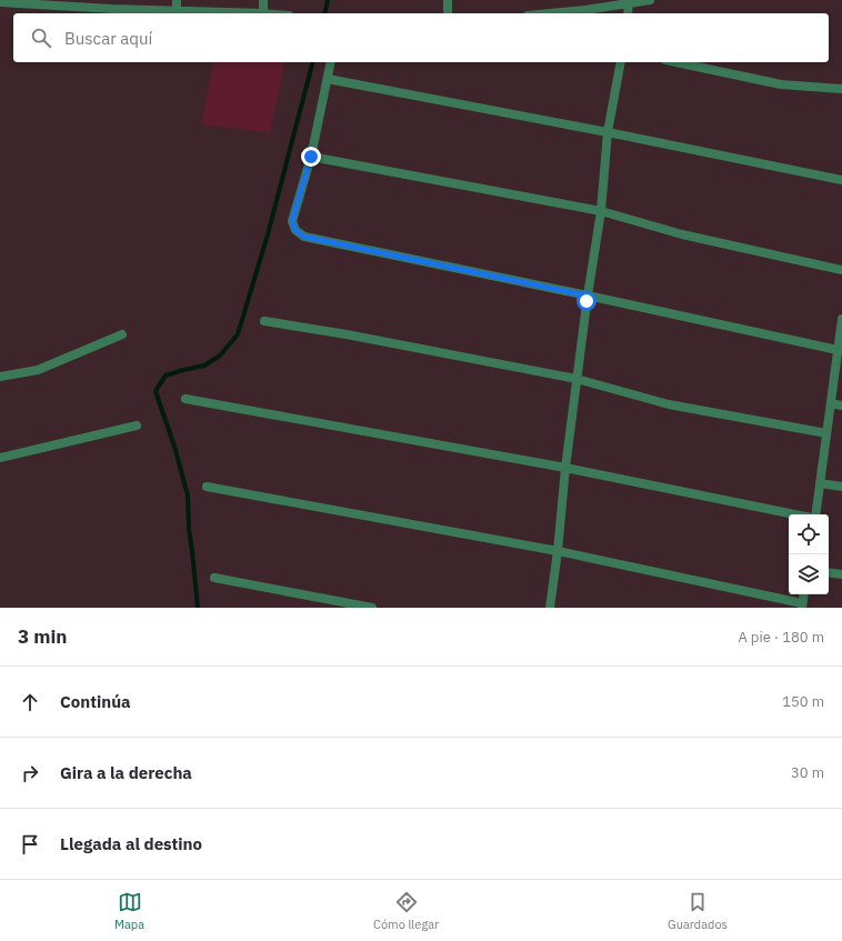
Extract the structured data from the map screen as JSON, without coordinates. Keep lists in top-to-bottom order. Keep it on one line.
{"page":{"search":"Buscar aquí","heading":["3 min","A pie · 180 m"],"list":[["Continúa","150 m"],["Gira a la derecha","30 m"],"Llegada al destino"],"nav":["Mapa","Cómo llegar","Guardados"]}}
